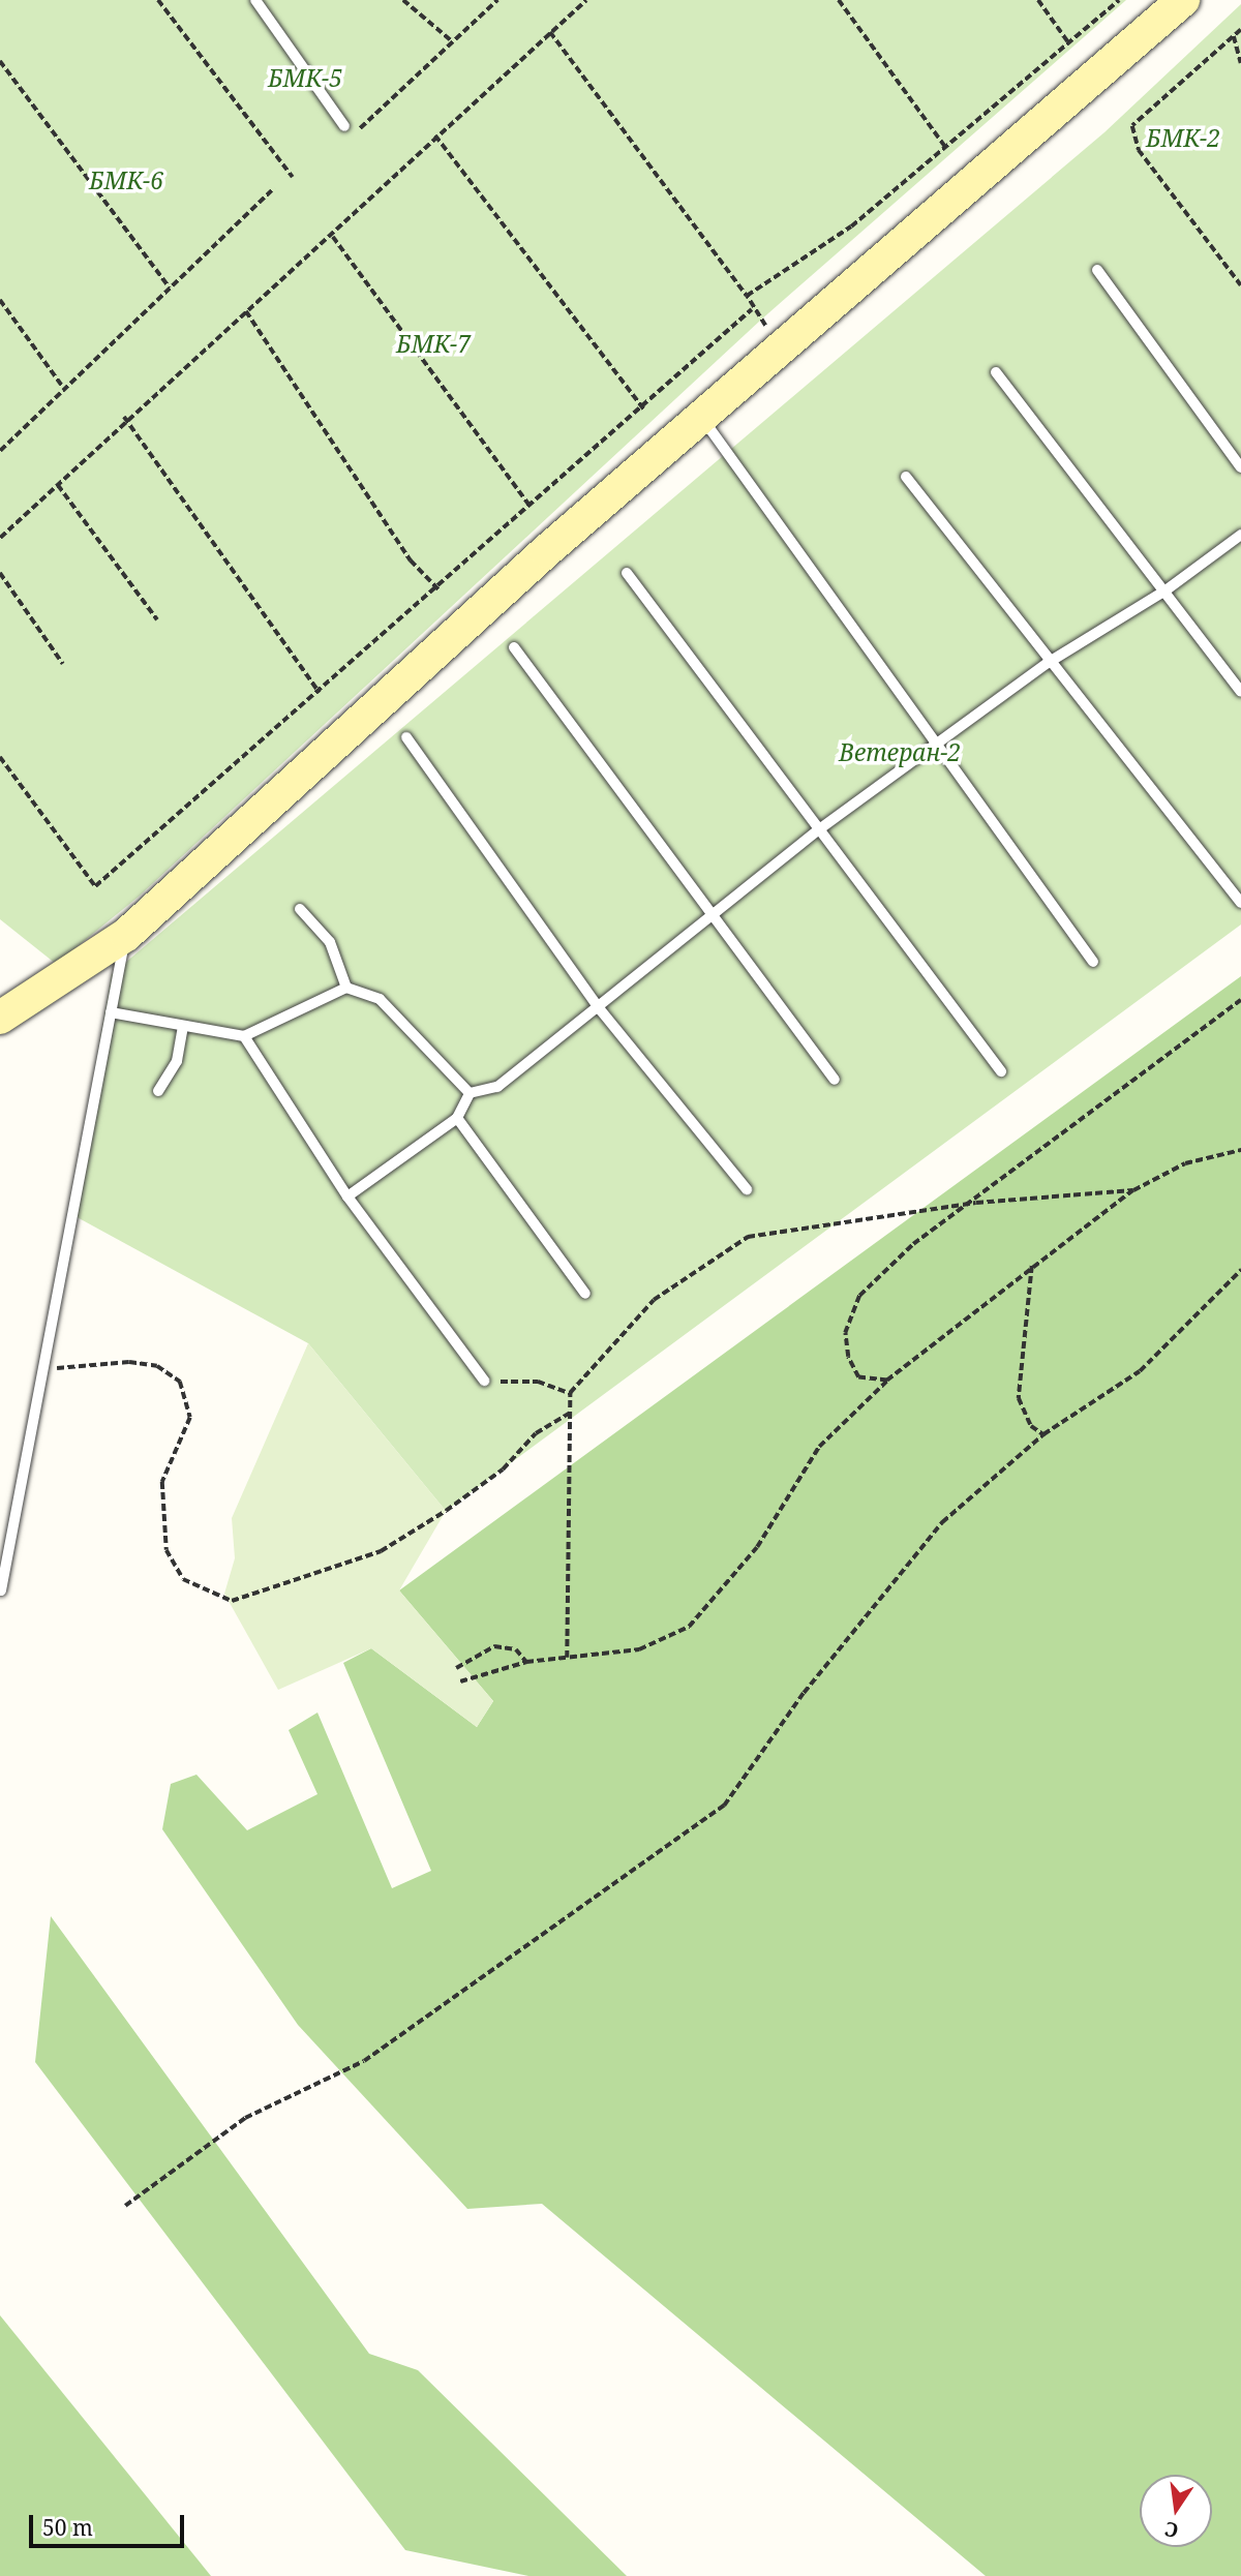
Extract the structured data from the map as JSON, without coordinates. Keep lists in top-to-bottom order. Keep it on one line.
{"parks":["БМК-5","БМК-2","БМК-6","БМК-7","Ветеран-2"],"scale_bar":"50 m","north":"bottom"}
